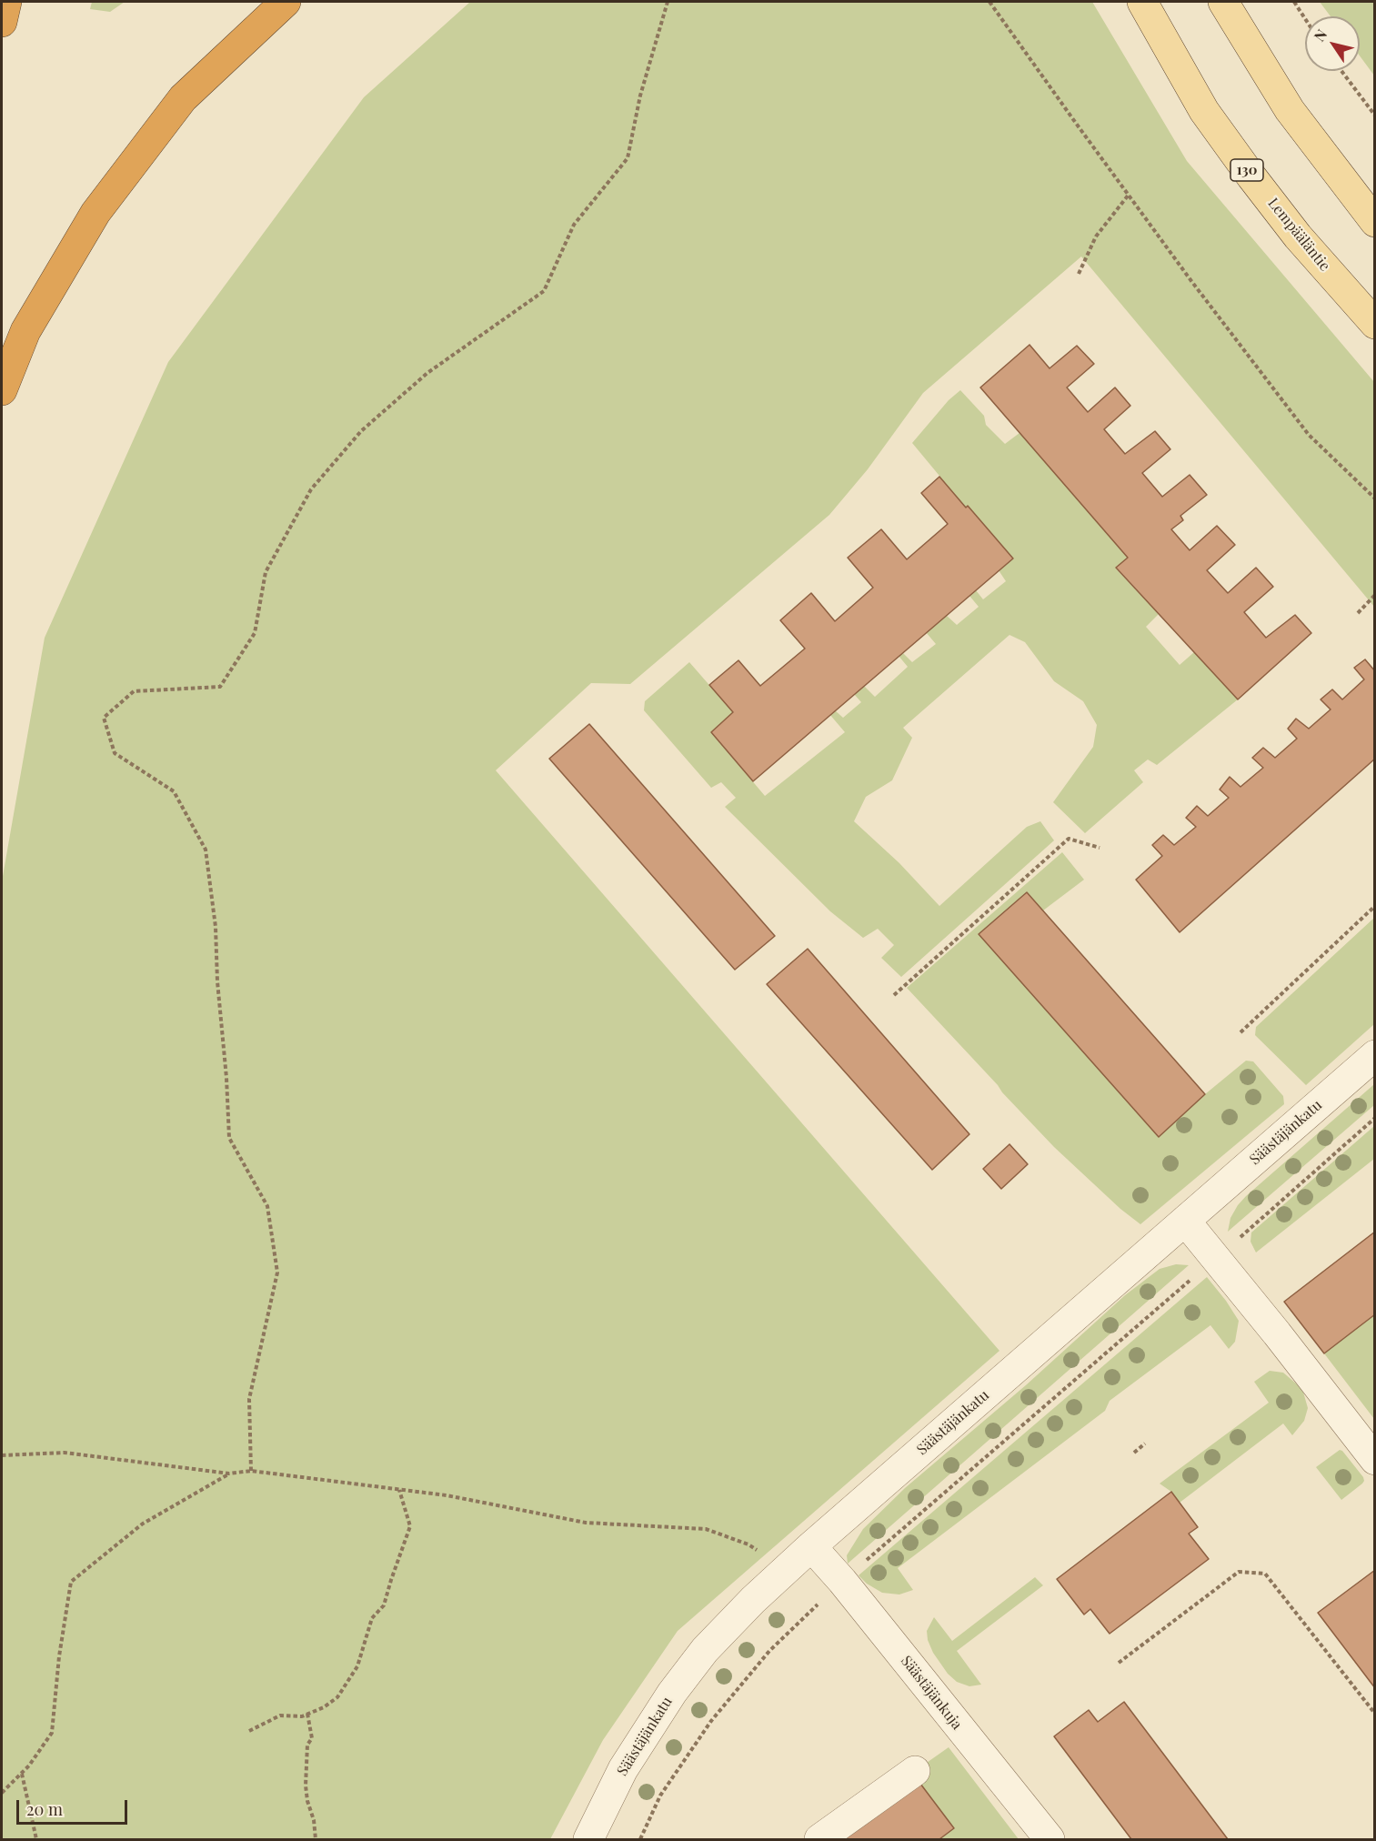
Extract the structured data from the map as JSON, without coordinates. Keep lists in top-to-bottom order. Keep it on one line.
{"streets":{"main road":["130","Lempääläntie"],"street":["Säästäjänkatu","Säästäjänkuja"]},"crossings":[["Säästäjänkatu","Säästäjänkuja"]],"scale_bar":"20 m","north":"top left"}
